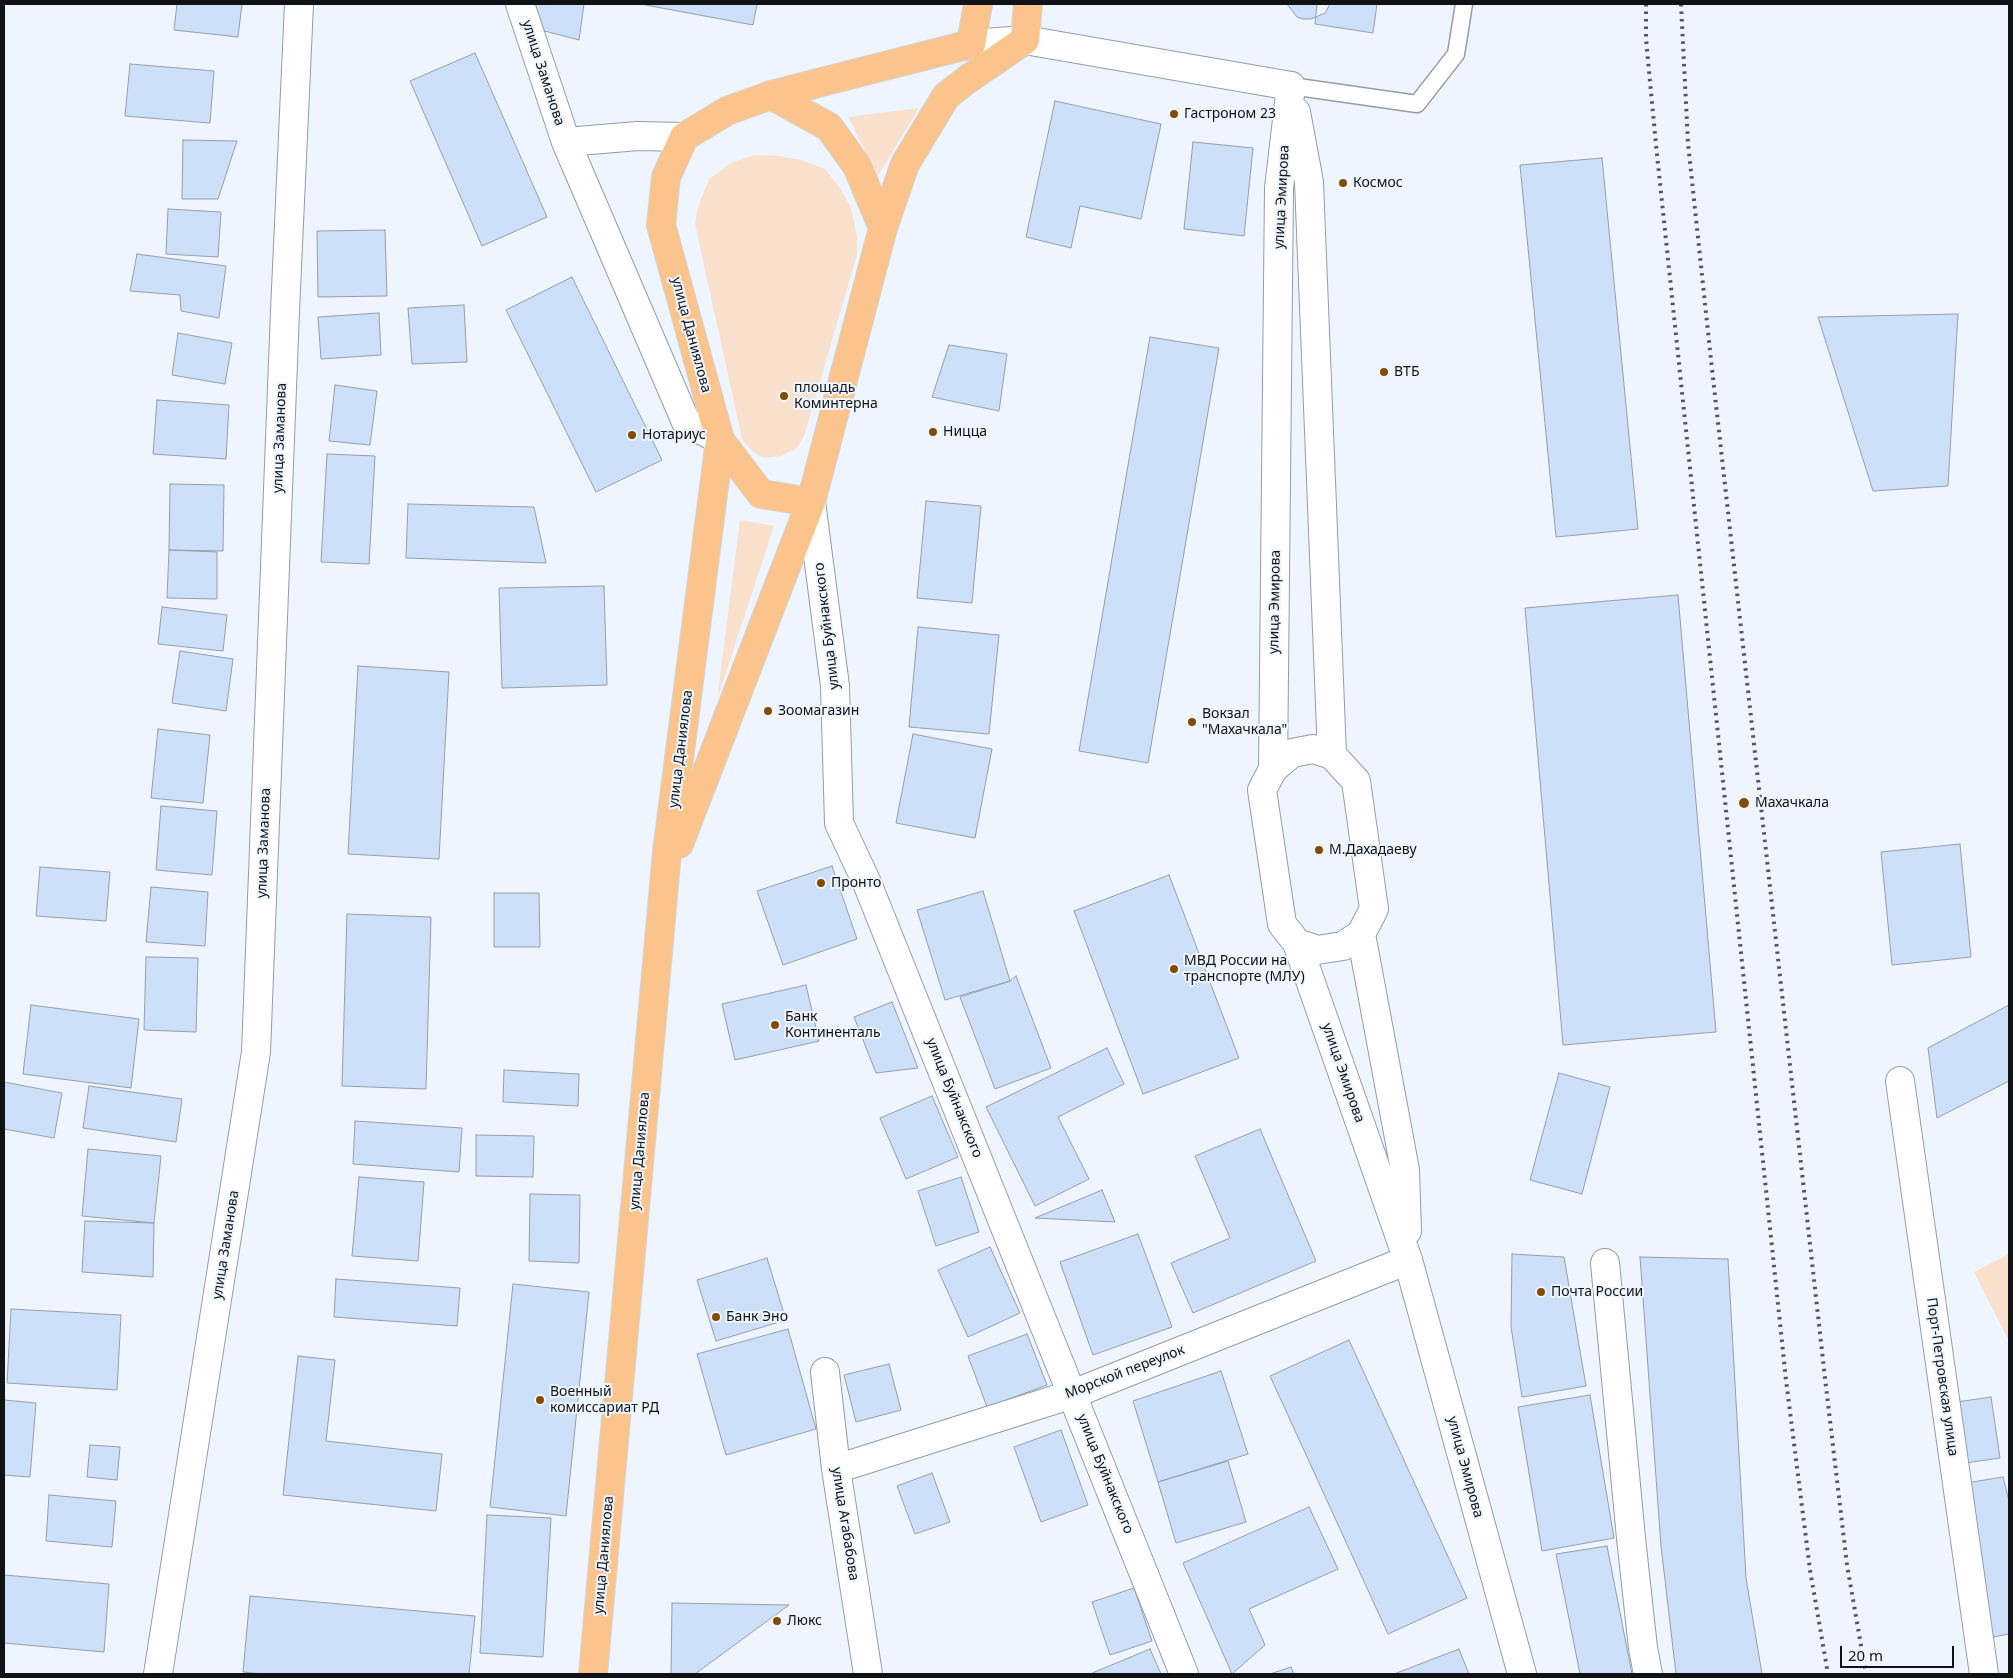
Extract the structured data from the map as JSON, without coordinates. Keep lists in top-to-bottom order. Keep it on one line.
{"streets":{"main road":["улица Даниялова"],"street":["улица Заманова","улица Эмирова","улица Буйнакского","Морской переулок","Порт-Петровская улица","улица Агабабова"]},"crossings":[["улица Заманова","улица Даниялова"],["улица Эмирова","Морской переулок"],["улица Даниялова","улица Буйнакского"],["улица Буйнакского","Морской переулок"],["Морской переулок","улица Агабабова"]],"places":["Гастроном 23","Космос","ВТБ","площадь Коминтерна","Ницца","Нотариус","Зоомагазин","Вокзал \"Махачкала\"","Махачкала","М.Дахадаеву","Пронто","МВД России на транспорте (МЛУ)","Банк Континенталь","Почта России","Банк Эно","Военный комиссариат РД","Люкс"],"scale_bar":"20 m"}
